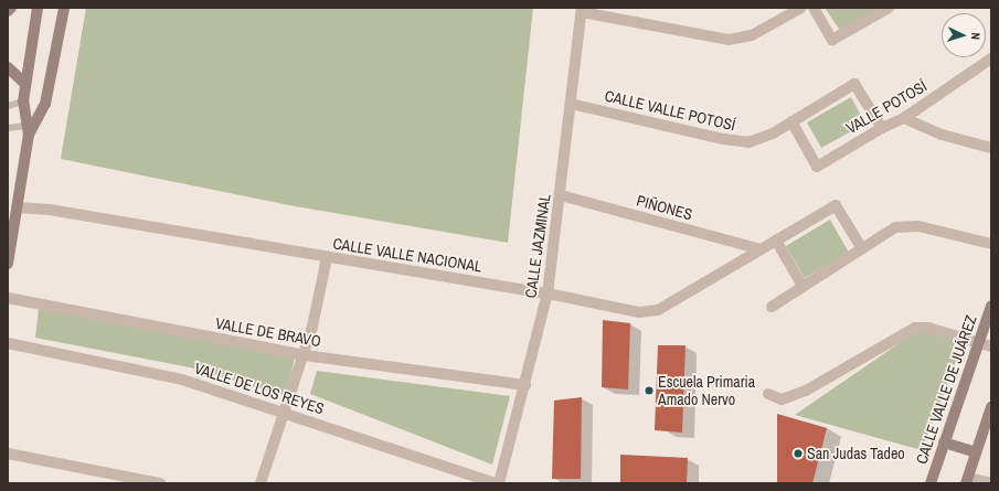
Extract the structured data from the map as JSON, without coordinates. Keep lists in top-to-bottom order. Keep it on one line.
{"streets":{"main road":["CALLE VALLE DE JUÁREZ"],"street":["VALLE POTOSÍ","CALLE VALLE POTOSÍ","PIÑONES","CALLE JAZMINAL","CALLE VALLE NACIONAL","VALLE DE BRAVO","VALLE DE LOS REYES"]},"crossings":[["VALLE POTOSÍ","CALLE VALLE POTOSÍ"],["CALLE VALLE POTOSÍ","CALLE JAZMINAL"],["PIÑONES","CALLE JAZMINAL"],["PIÑONES","CALLE VALLE NACIONAL"],["CALLE JAZMINAL","CALLE VALLE NACIONAL"],["CALLE JAZMINAL","VALLE DE BRAVO"]],"places":["Escuela Primaria Amado Nervo","San Judas Tadeo"],"north":"right"}
